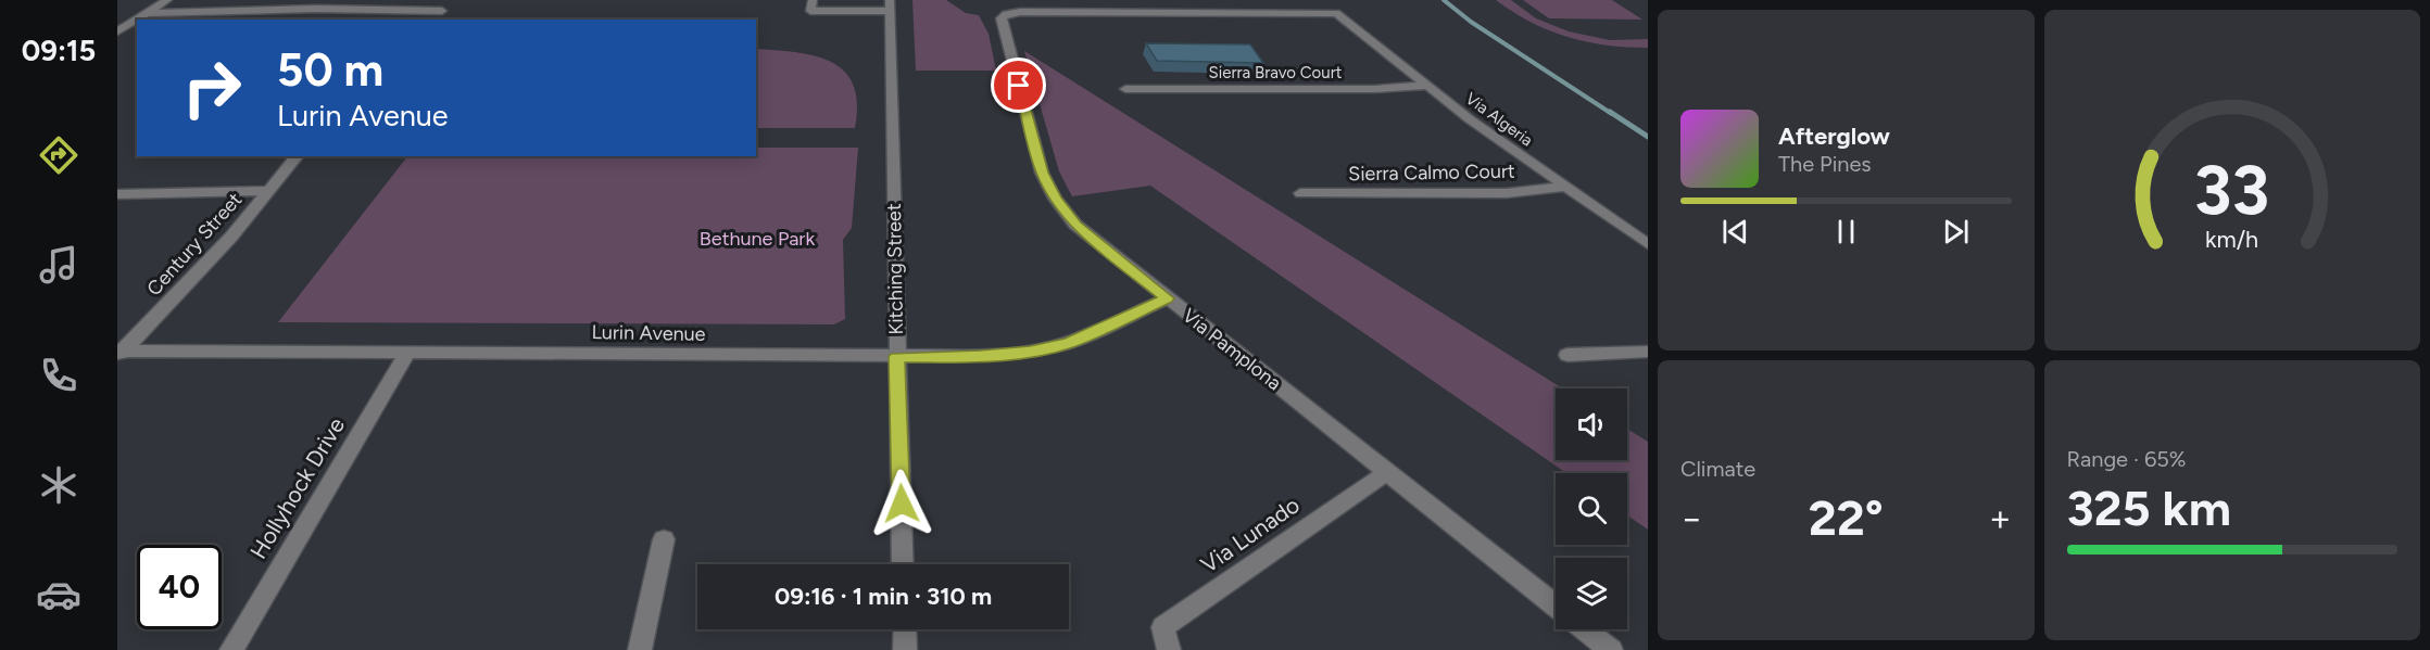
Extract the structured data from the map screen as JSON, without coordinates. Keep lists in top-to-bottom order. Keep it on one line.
{"streets":{"street":["Sierra Bravo Court","Via Algeria","Sierra Calmo Court","Century Street","Kitching Street","Lurin Avenue","Via Pamplona","Hollyhock Drive","Via Lunado"]},"crossings":[["Sierra Bravo Court","Via Algeria"],["Via Algeria","Sierra Calmo Court"],["Via Algeria","Via Pamplona"],["Century Street","Lurin Avenue"],["Kitching Street","Lurin Avenue"],["Lurin Avenue","Via Pamplona"],["Lurin Avenue","Hollyhock Drive"],["Via Pamplona","Via Lunado"]],"parks":["Bethune Park"],"page":{"tabs":"09:15","turn":["50 m","Lurin Avenue"],"song":["Afterglow","The Pines"],"tile":["Climate",["Range · 65%","325 km"]],"heat":["−","22°","+"],"limit":"40","trip":"09:16 · 1 min · 310 m","gauge":["33","km/h"]}}
